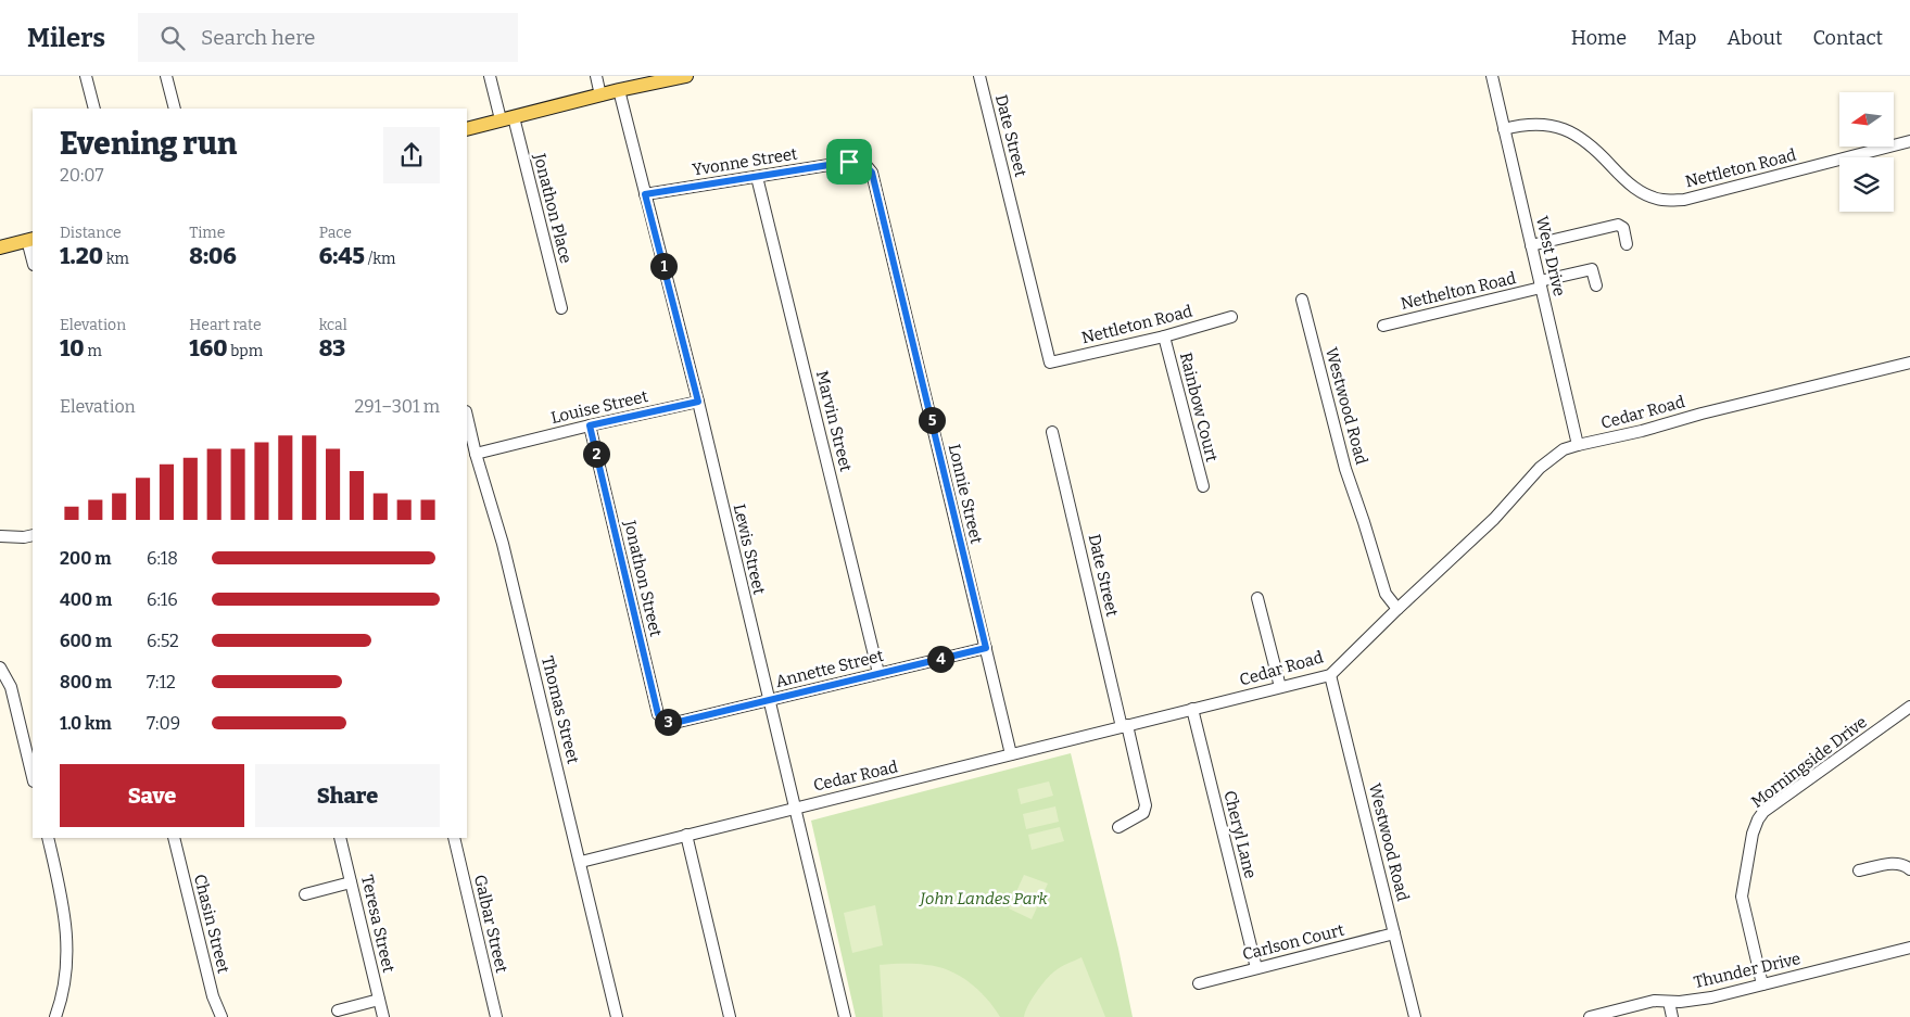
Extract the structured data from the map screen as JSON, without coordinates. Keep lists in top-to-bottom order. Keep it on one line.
{"streets":{"street":["Date Street","Yvonne Street","Nettleton Road","Jonathon Place","West Drive","Nethelton Road","Westwood Road","Louise Street","Rainbow Court","Cedar Road","Marvin Street","Lonnie Street","Lewis Street","Jonathon Street","Annette Street","Thomas Street","Morningside Drive","Cheryl Lane","Chasin Street","Teresa Street","Galbar Street","Carlson Court","Thunder Drive"]},"crossings":[["Date Street","Nettleton Road"],["Date Street","Cedar Road"],["Yvonne Street","Marvin Street"],["Yvonne Street","Lonnie Street"],["Yvonne Street","Lewis Street"],["Nettleton Road","West Drive"],["Nettleton Road","Rainbow Court"],["West Drive","Nethelton Road"],["West Drive","Cedar Road"],["Westwood Road","Cedar Road"],["Westwood Road","Carlson Court"],["Louise Street","Lewis Street"],["Louise Street","Jonathon Street"],["Louise Street","Thomas Street"],["Cedar Road","Lonnie Street"],["Cedar Road","Lewis Street"],["Cedar Road","Thomas Street"],["Cedar Road","Cheryl Lane"],["Marvin Street","Annette Street"],["Lonnie Street","Annette Street"],["Lewis Street","Annette Street"],["Jonathon Street","Annette Street"],["Morningside Drive","Thunder Drive"],["Cheryl Lane","Carlson Court"]],"parks":["John Landes Park"],"north":"left","page":{"header":"Milers","search":"Search here","nav":["Home","Map","About","Contact"],"heading":["Evening run","20:07"],"stats":[["Distance","1.20 km"],["Time","8:06"],["Pace","6:45 /km"],["Elevation","10 m"],["Heart rate","160 bpm"],["kcal","83"]],"pins":["1","5","2","4","3"],"chart":["Elevation","291–301 m"],"list":[{"name":"200 m","note":"6:18"},{"name":"400 m","note":"6:16"},{"name":"600 m","note":"6:52"},{"name":"800 m","note":"7:12"},{"name":"1.0 km","note":"7:09"}],"buttons":["Save","Share"]}}
